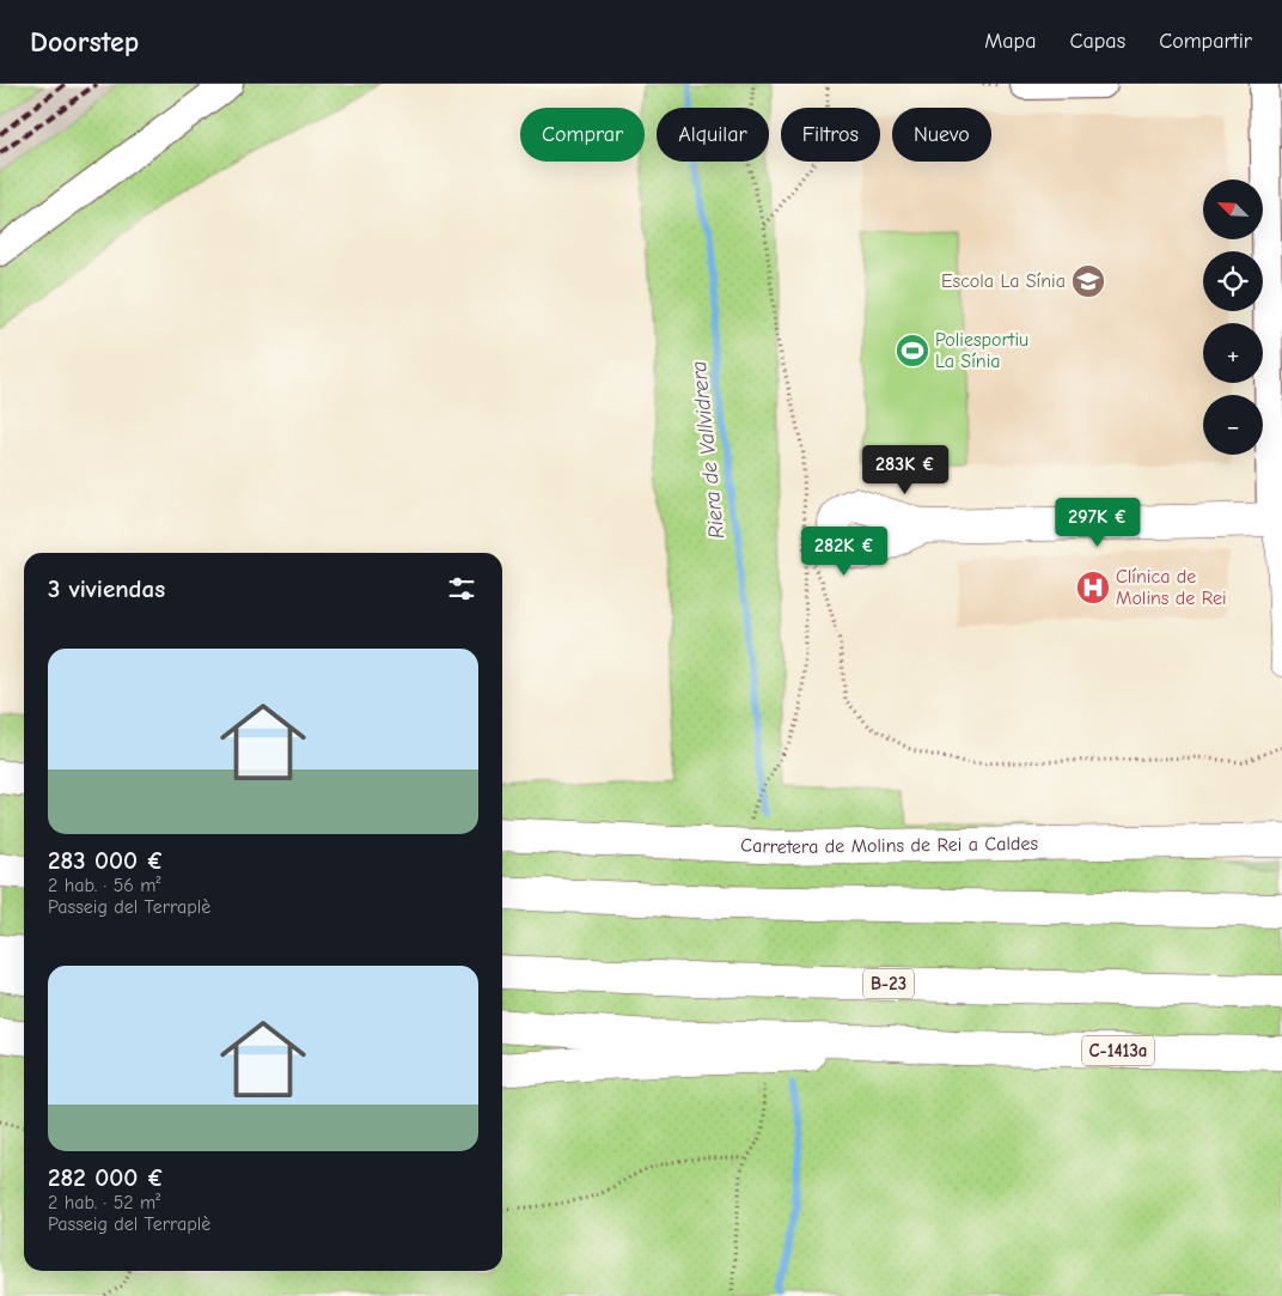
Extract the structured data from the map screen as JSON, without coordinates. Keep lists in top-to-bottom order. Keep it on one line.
{"streets":{"main road":["Carretera de Molins de Rei a Caldes","B-23","C-1413a"]},"water":["Riera de Vallvidrera"],"places":{"school or university":["Escola La Sínia"],"sports":["Poliesportiu La Sínia"],"hospital":["Clínica de Molins de Rei"]},"north":"top left","page":{"header":"Doorstep","nav":["Mapa","Capas","Compartir"],"chip":["Comprar","Alquilar","Filtros","Nuevo"],"map_buttons":["+","−"],"price":["283K €","297K €","282K €"],"heading":"3 viviendas","list":[{"name":"283 000 €","note":"2 hab. · 56 m² · Passeig del Terraplè"},{"name":"282 000 €","note":"2 hab. · 52 m² · Passeig del Terraplè"}]}}
